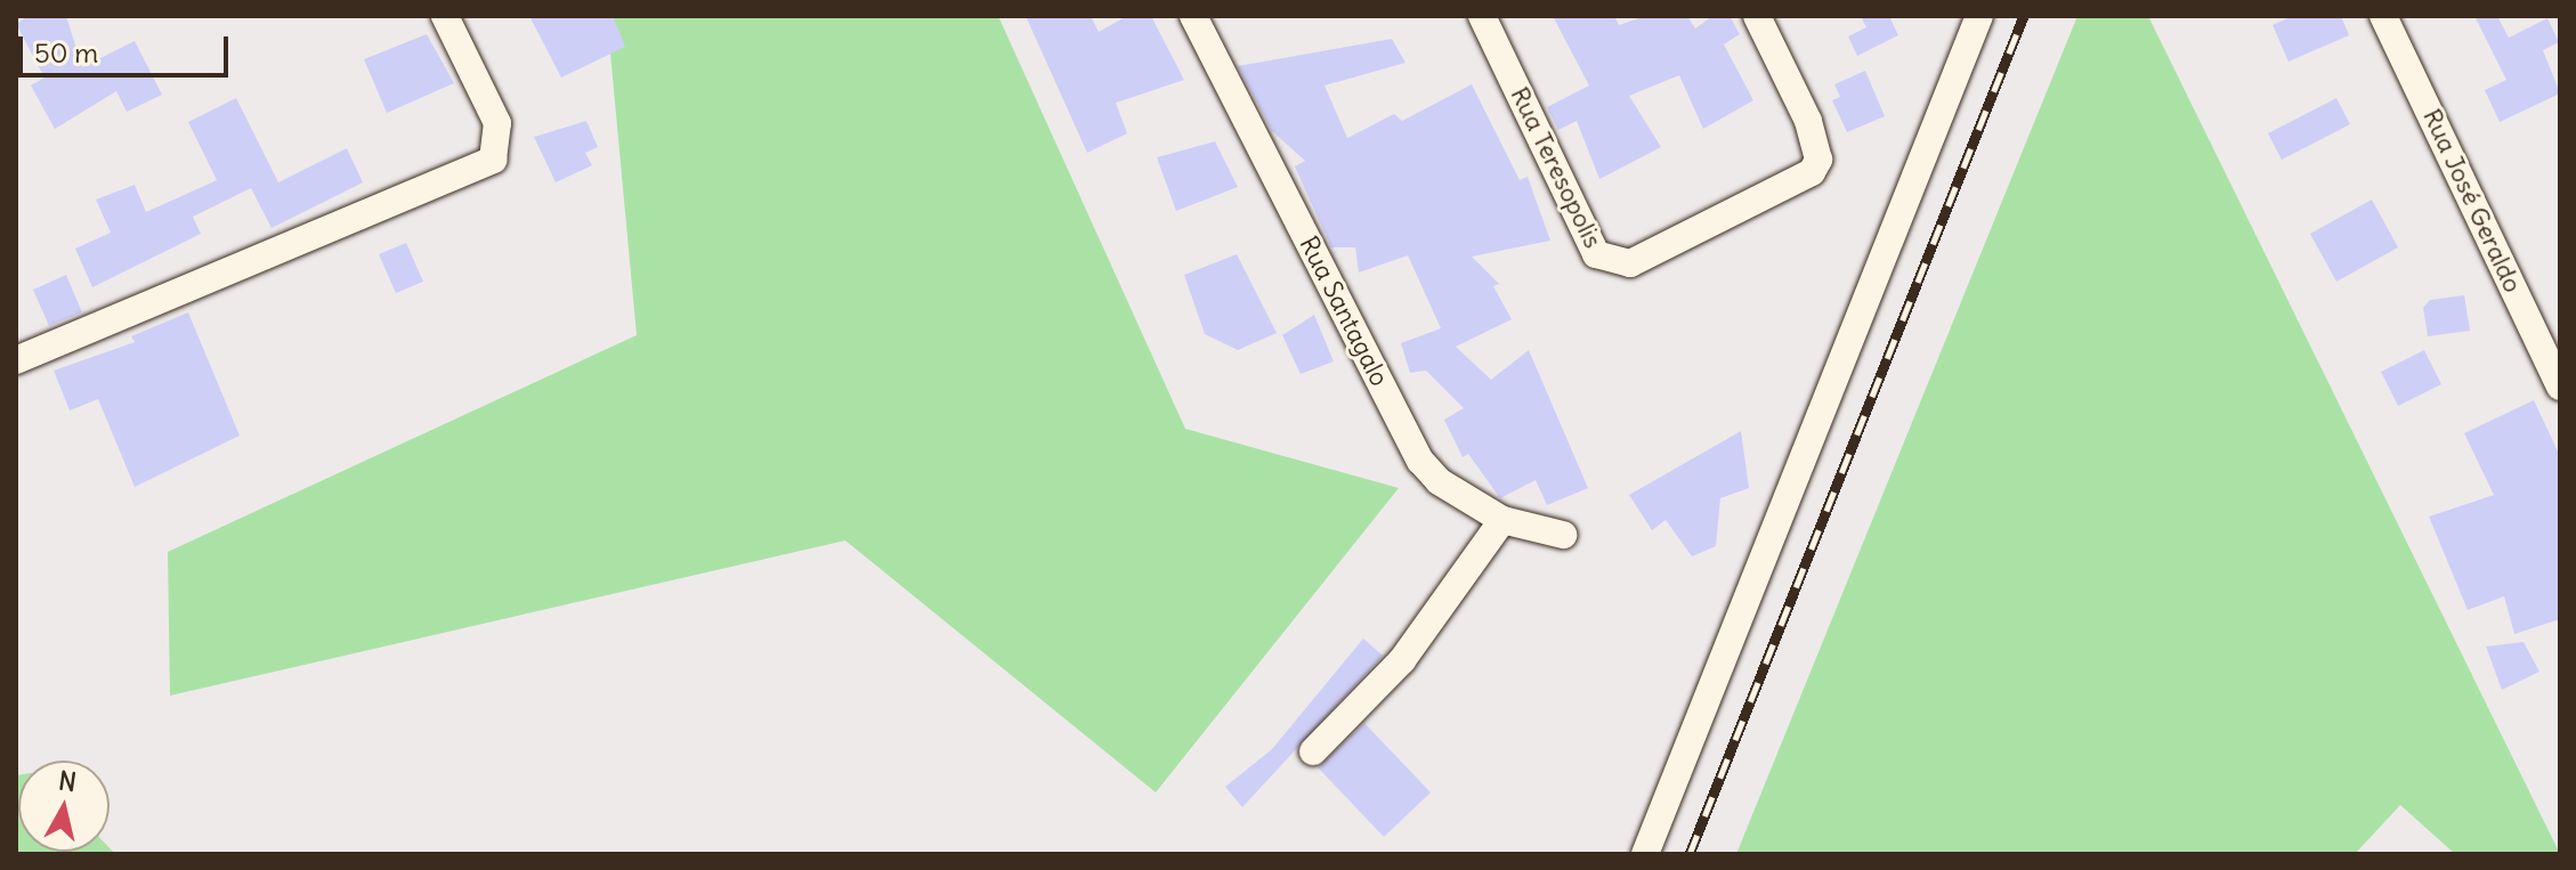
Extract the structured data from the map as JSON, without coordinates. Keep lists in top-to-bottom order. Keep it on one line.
{"streets":{"street":["Rua Teresopolis","Rua José Geraldo","Rua Santagalo"]},"scale_bar":"50 m","north":"top"}
